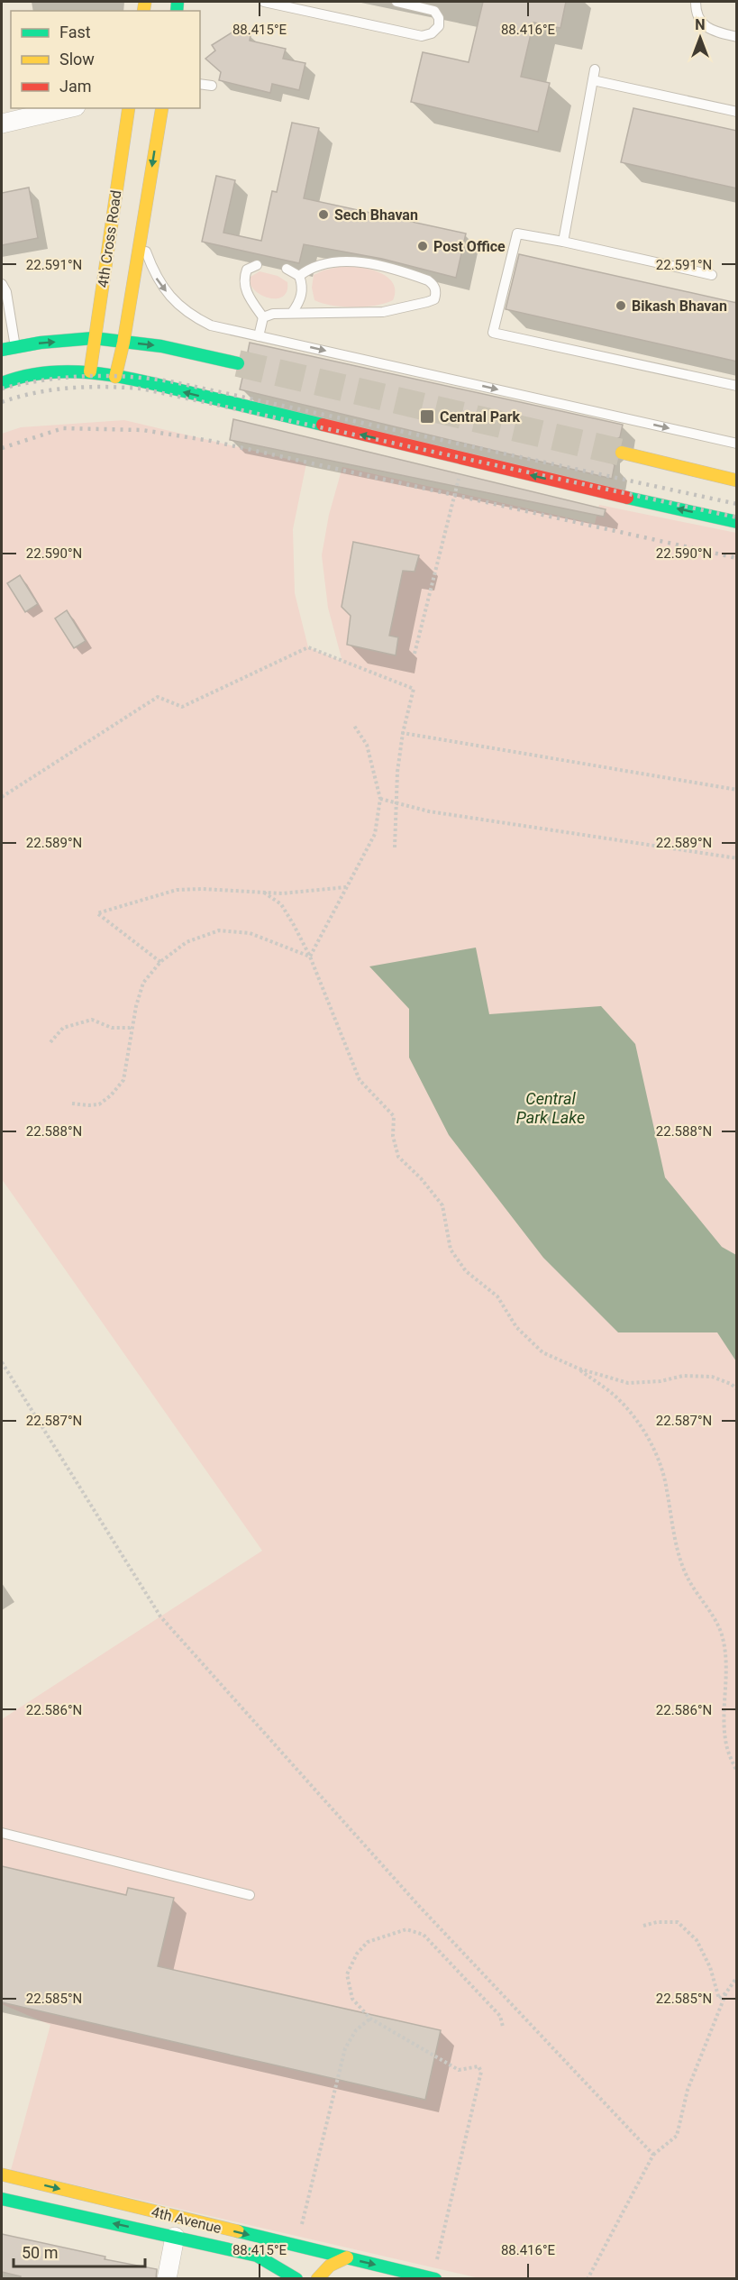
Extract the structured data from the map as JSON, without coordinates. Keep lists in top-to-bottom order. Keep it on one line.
{"streets":{"main road":["4th Cross Road","4th Avenue"]},"water":["Central Park Lake"],"places":{"other":["Sech Bhavan","Post Office","Bikash Bhavan"],"transit":["Central Park"]},"legend":["Fast","Slow","Jam"],"scale_bar":"50 m","north":"top","coordinates":["88.415°E","88.416°E","22.591°N","22.590°N","22.589°N","22.588°N","22.587°N","22.586°N","22.585°N"]}
